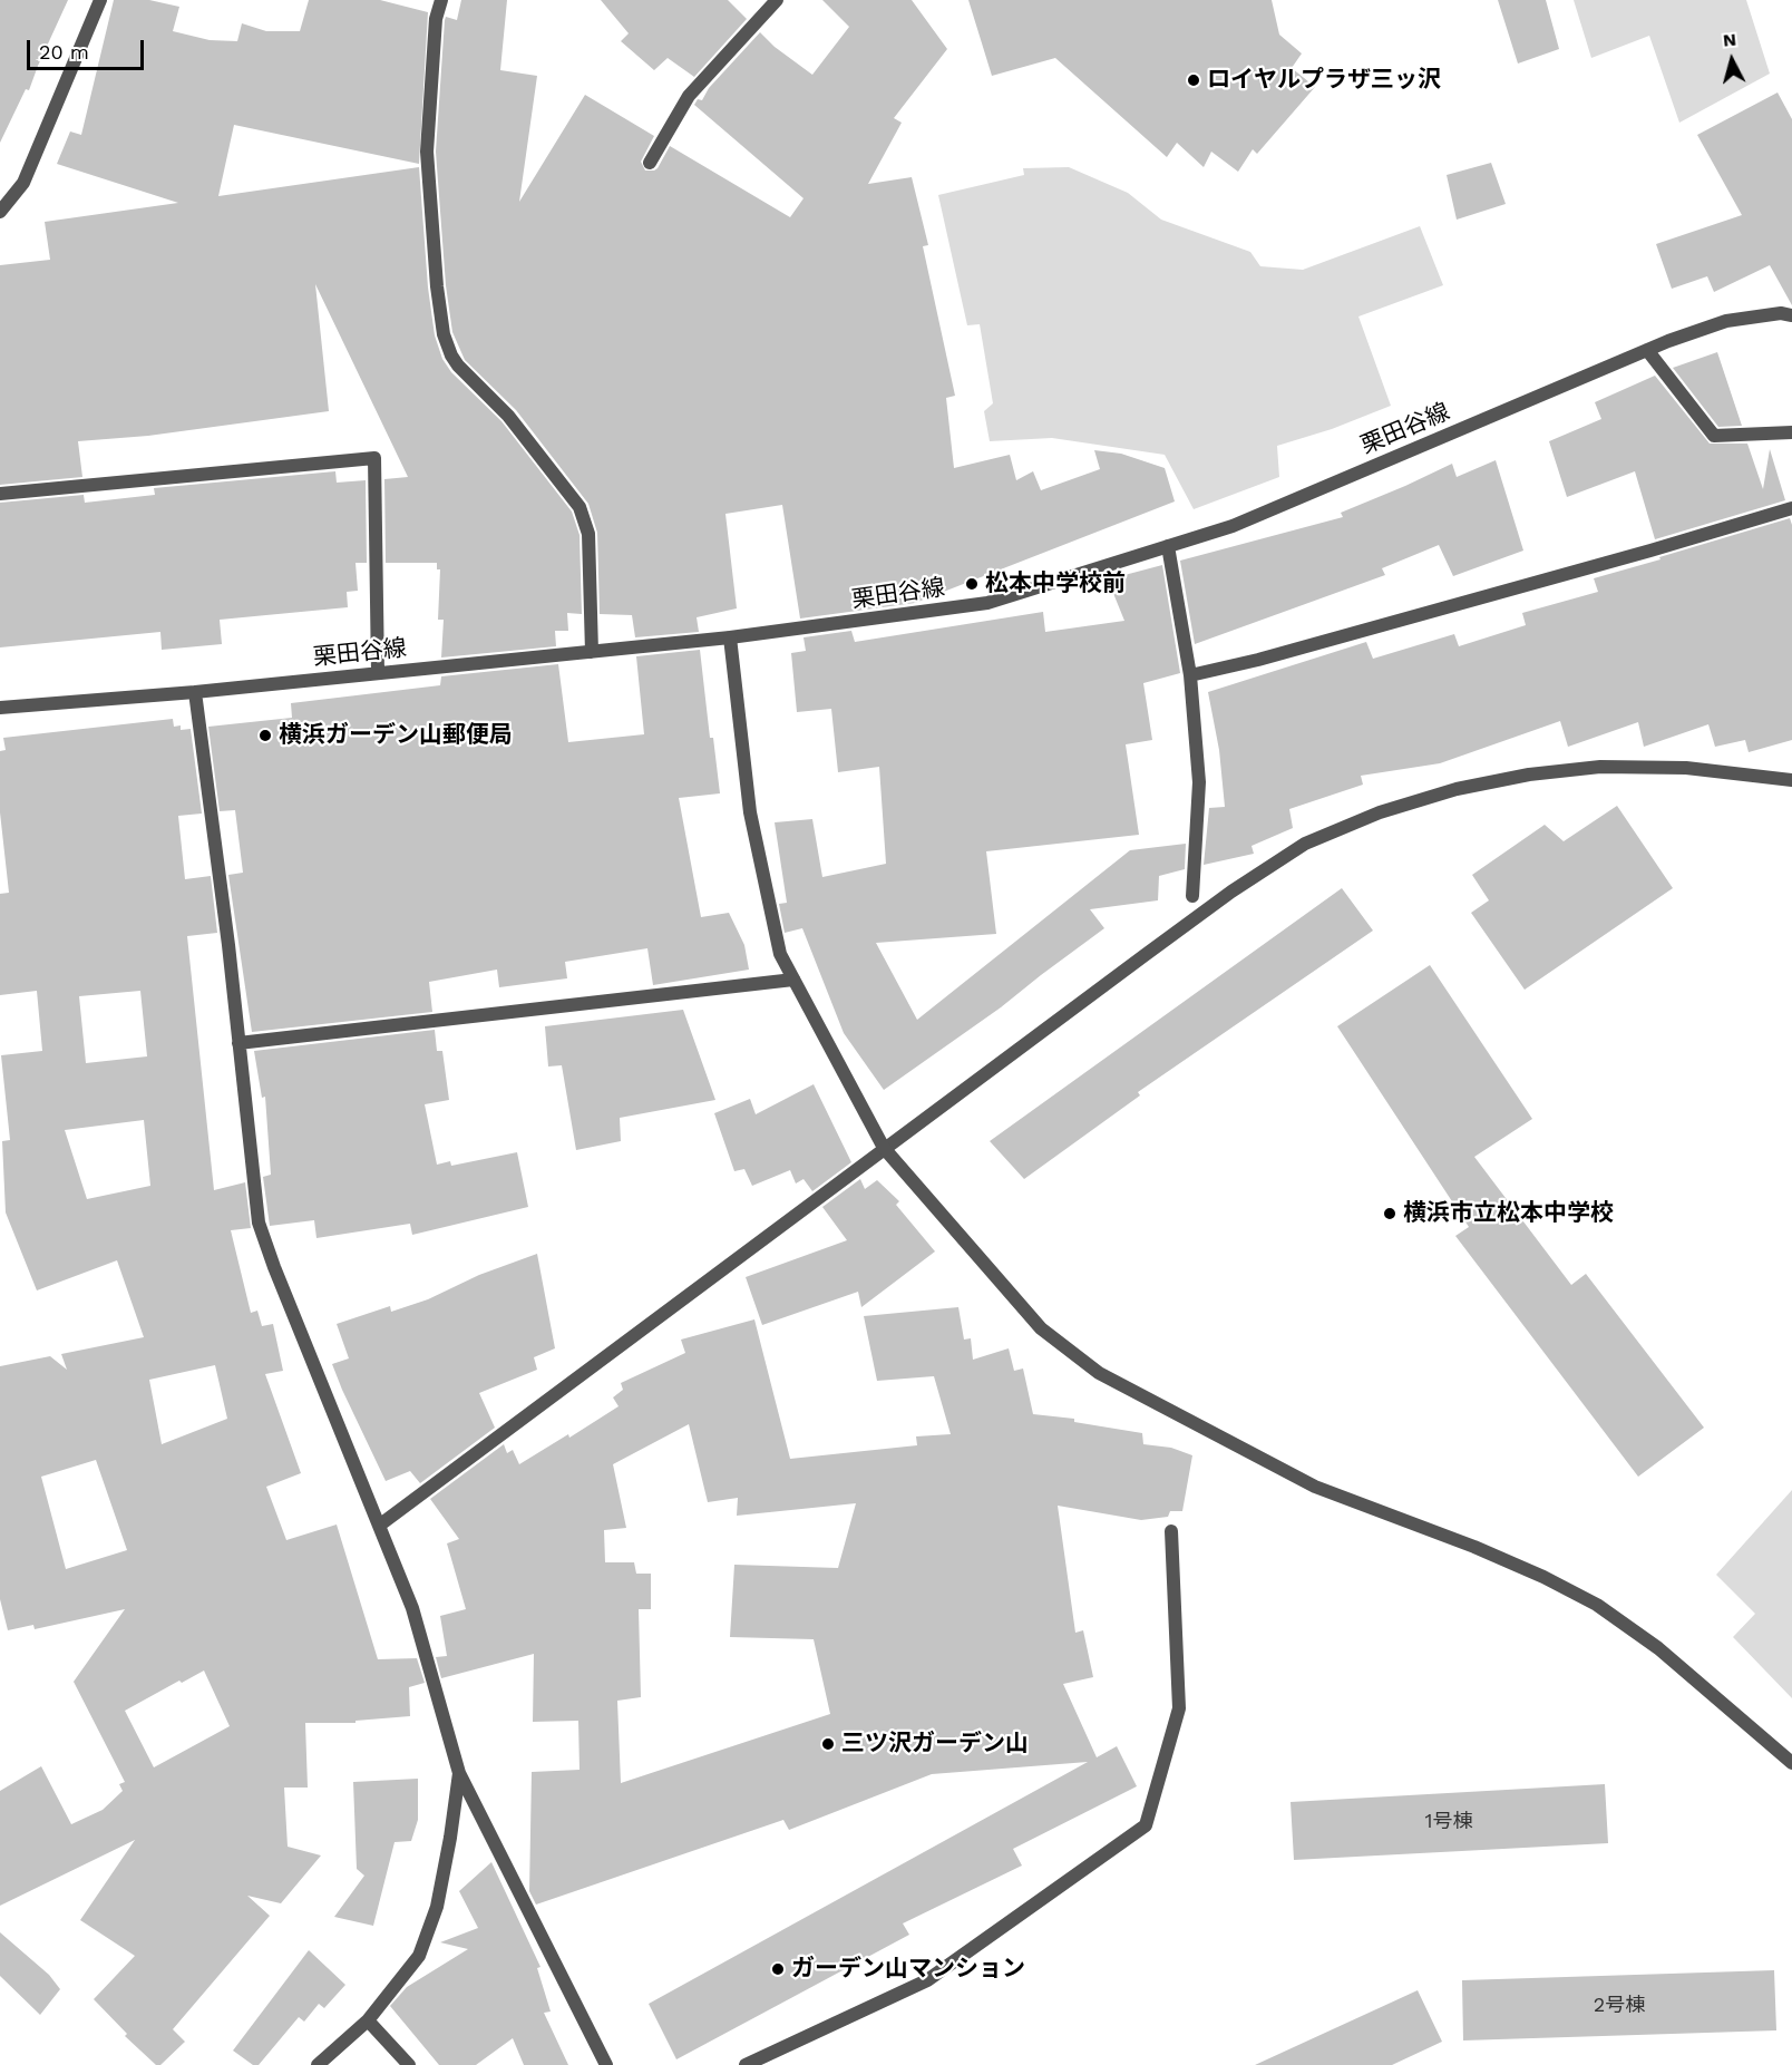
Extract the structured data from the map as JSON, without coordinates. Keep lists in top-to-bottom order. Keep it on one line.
{"streets":{"street":["栗田谷線"]},"places":["ロイヤルプラザ三ッ沢","松本中学校前","横浜ガーデン山郵便局","横浜市立松本中学校","三ツ沢ガーデン山","ガーデン山マンション"],"house_numbers":["1号棟","2号棟"],"scale_bar":"20 m","north":"top"}
